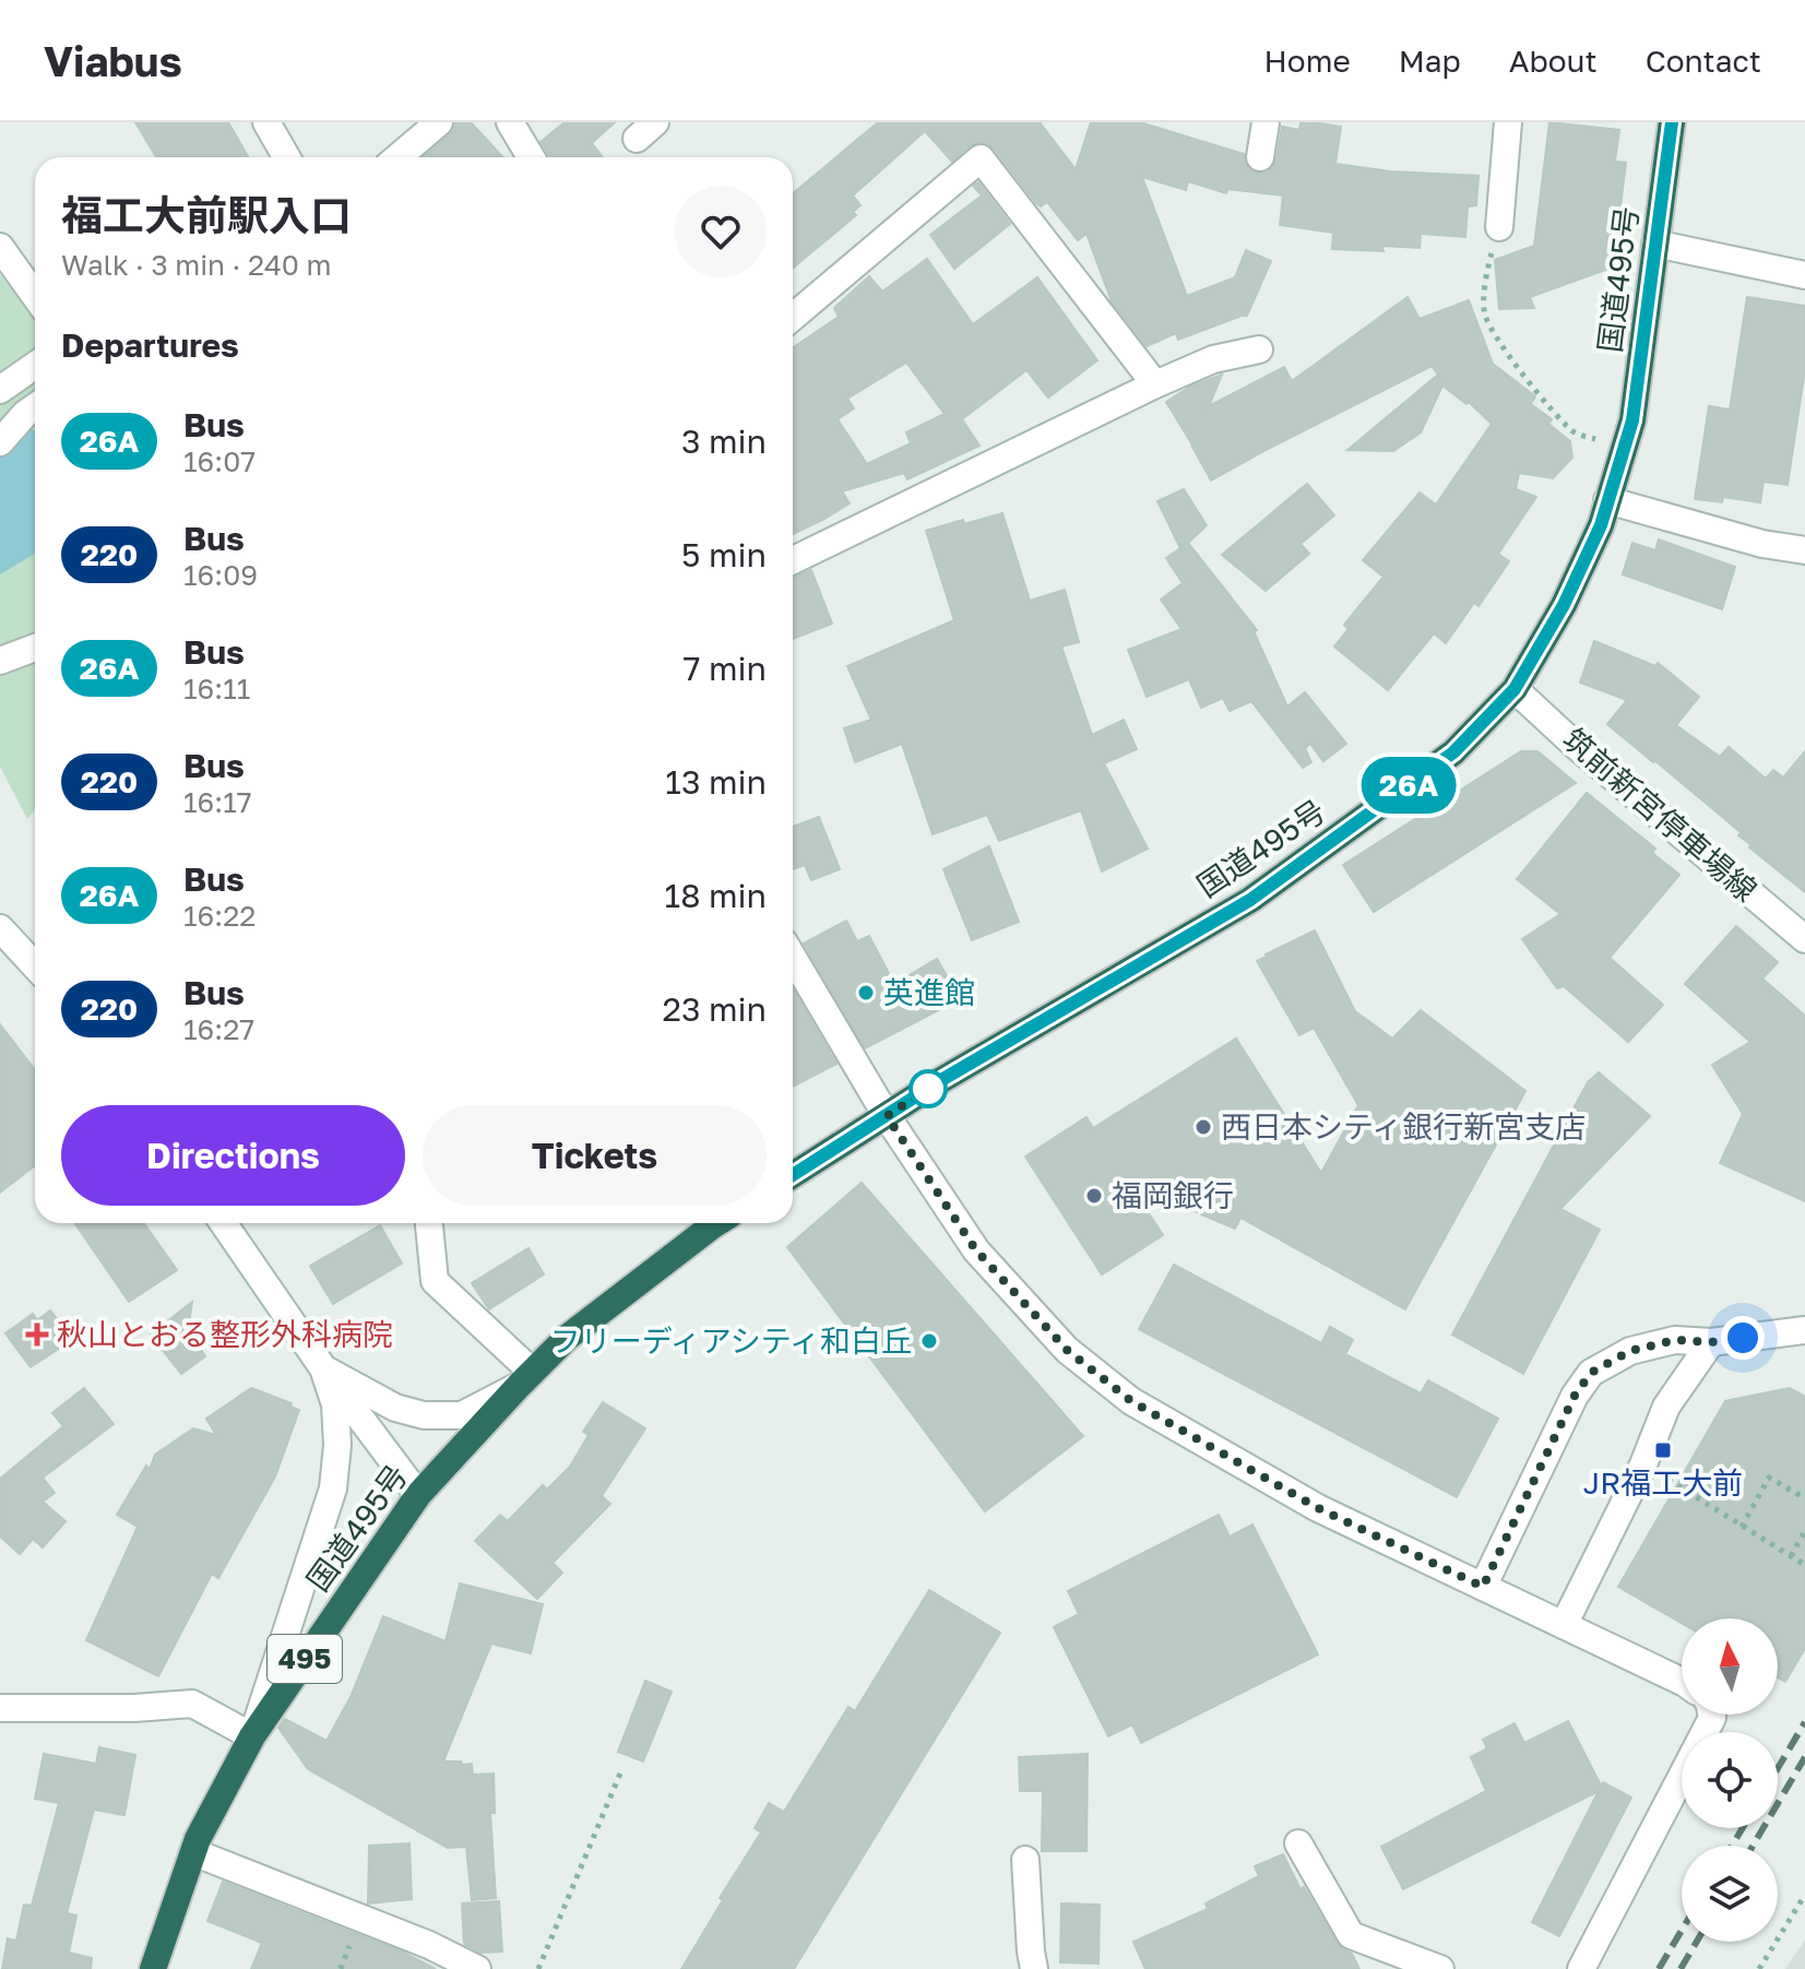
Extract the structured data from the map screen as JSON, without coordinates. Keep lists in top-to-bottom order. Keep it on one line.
{"streets":{"highway":["国道495号","495"],"street":["筑前新宮停車場線"]},"crossings":[["国道495号","筑前新宮停車場線"]],"places":{"other":["英進館","西日本シティ銀行新宮支店","福岡銀行","フリーディアシティ和白丘"],"health":["秋山とおる整形外科病院"],"transit":["JR福工大前"]},"lines":["bus line 26A"],"north":"top","page":{"header":"Viabus","nav":["Home","Map","About","Contact"],"on_map":"26A","heading":[["福工大前駅入口","Walk · 3 min · 240 m"],"Departures"],"list":[{"mark":"26A","name":"Bus","note":"16:07","value":"3 min"},{"mark":"220","name":"Bus","note":"16:09","value":"5 min"},{"mark":"26A","name":"Bus","note":"16:11","value":"7 min"},{"mark":"220","name":"Bus","note":"16:17","value":"13 min"},{"mark":"26A","name":"Bus","note":"16:22","value":"18 min"},{"mark":"220","name":"Bus","note":"16:27","value":"23 min"}],"buttons":["Directions","Tickets"]}}
